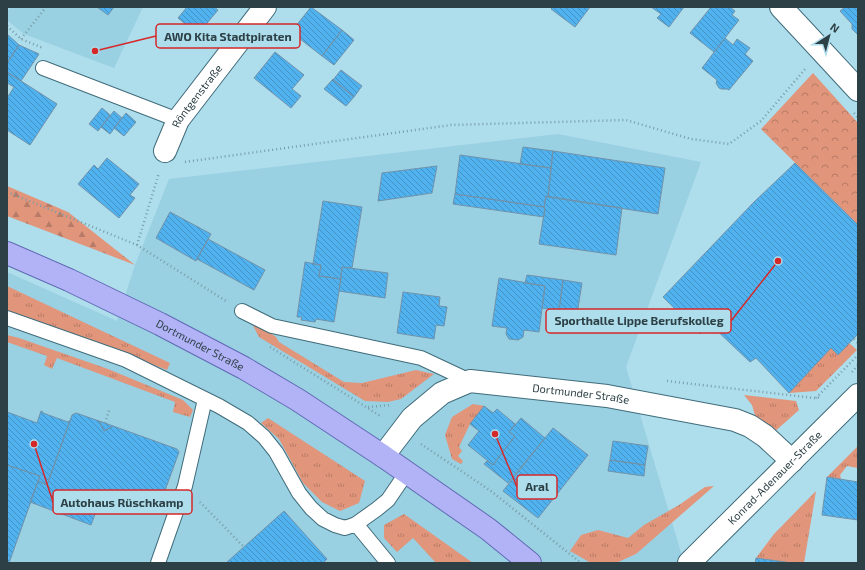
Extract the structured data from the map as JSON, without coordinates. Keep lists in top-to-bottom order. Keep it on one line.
{"streets":{"main road":["Dortmunder Straße"],"street":["Röntgenstraße","Konrad-Adenauer-Straße"]},"crossings":[["Dortmunder Straße","Konrad-Adenauer-Straße"]],"places":["AWO Kita Stadtpiraten","Sporthalle Lippe Berufskolleg","Aral","Autohaus Rüschkamp"],"north":"top right"}
